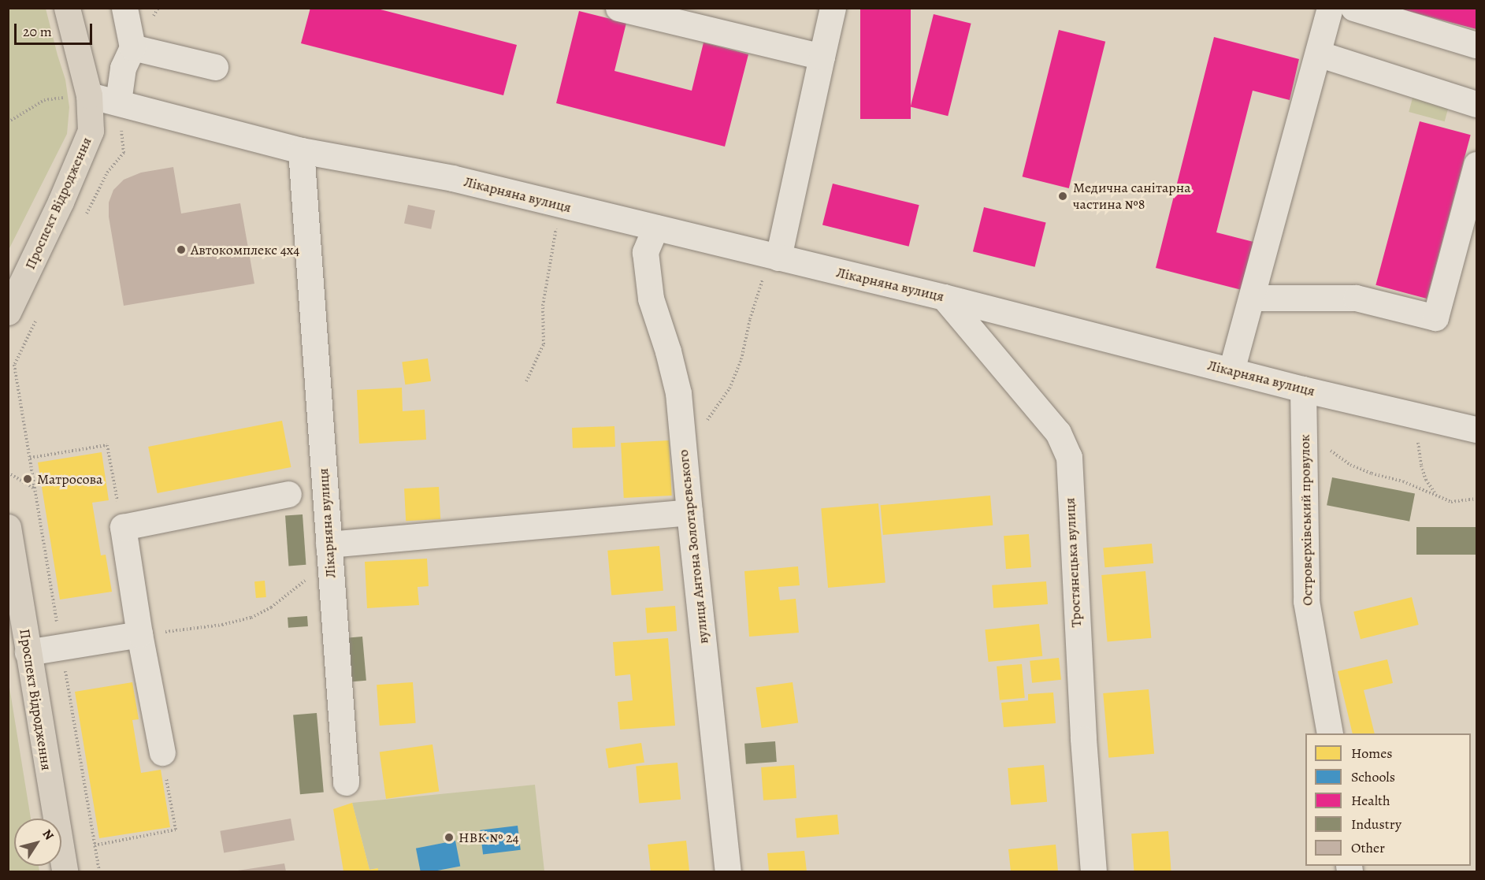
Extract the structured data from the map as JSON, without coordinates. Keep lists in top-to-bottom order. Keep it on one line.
{"streets":{"main road":["Проспект Відродження"],"street":["Лікарняна вулиця","Островерхівський провулок","вулиця Антона Золотаревського","Тростянецька вулиця"]},"crossings":[["Лікарняна вулиця","Проспект Відродження"],["Лікарняна вулиця","Островерхівський провулок"],["Лікарняна вулиця","вулиця Антона Золотаревського"],["Лікарняна вулиця","Тростянецька вулиця"]],"places":["Медична санітарна частина №8","Автокомплекс 4x4","Матросова","НВК № 24"],"legend":["Homes","Schools","Health","Industry","Other"],"scale_bar":"20 m","north":"top right"}
